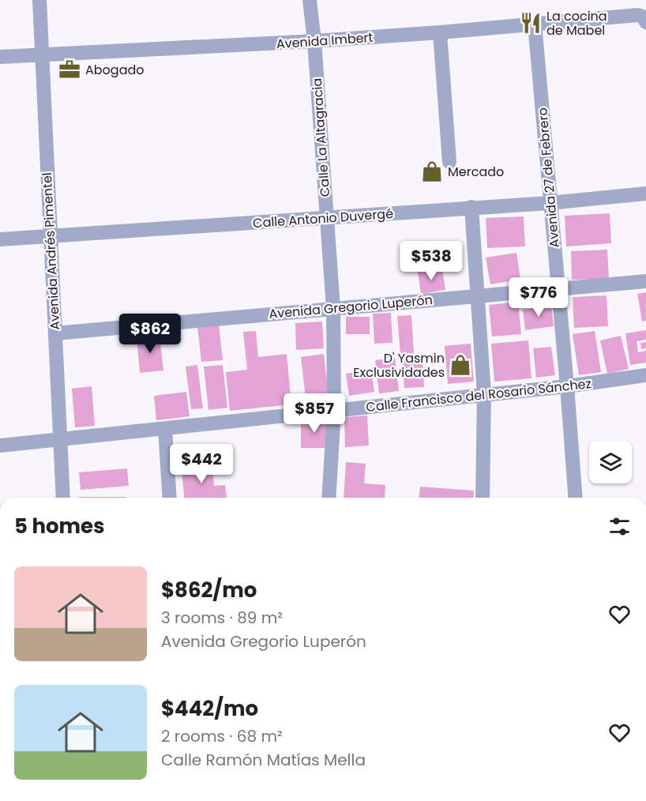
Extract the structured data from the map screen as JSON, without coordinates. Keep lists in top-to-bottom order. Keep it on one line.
{"streets":{"street":["Avenida Imbert","Calle La Altagracia","Avenida 27 de Febrero","Calle Antonio Duvergé","Avenida Andrés Pimentel","Avenida Gregorio Luperón","Calle Francisco del Rosario Sánchez"]},"crossings":[["Avenida Imbert","Calle La Altagracia"],["Avenida Imbert","Avenida 27 de Febrero"],["Avenida Imbert","Avenida Andrés Pimentel"],["Calle La Altagracia","Calle Antonio Duvergé"],["Calle La Altagracia","Avenida Gregorio Luperón"],["Calle La Altagracia","Calle Francisco del Rosario Sánchez"],["Avenida 27 de Febrero","Calle Antonio Duvergé"],["Avenida 27 de Febrero","Avenida Gregorio Luperón"],["Avenida 27 de Febrero","Calle Francisco del Rosario Sánchez"],["Calle Antonio Duvergé","Avenida Andrés Pimentel"],["Avenida Andrés Pimentel","Avenida Gregorio Luperón"],["Avenida Andrés Pimentel","Calle Francisco del Rosario Sánchez"]],"places":{"restaurant":["La cocina de Mabel"],"office":["Abogado"],"shop":["Mercado","D' Yasmin Exclusividades"]},"page":{"price":["$538","$776","$862","$857","$442"],"heading":"5 homes","list":[{"name":"$862/mo","note":"3 rooms · 89 m² · Avenida Gregorio Luperón"},{"name":"$442/mo","note":"2 rooms · 68 m² · Calle Ramón Matías Mella"}]}}
